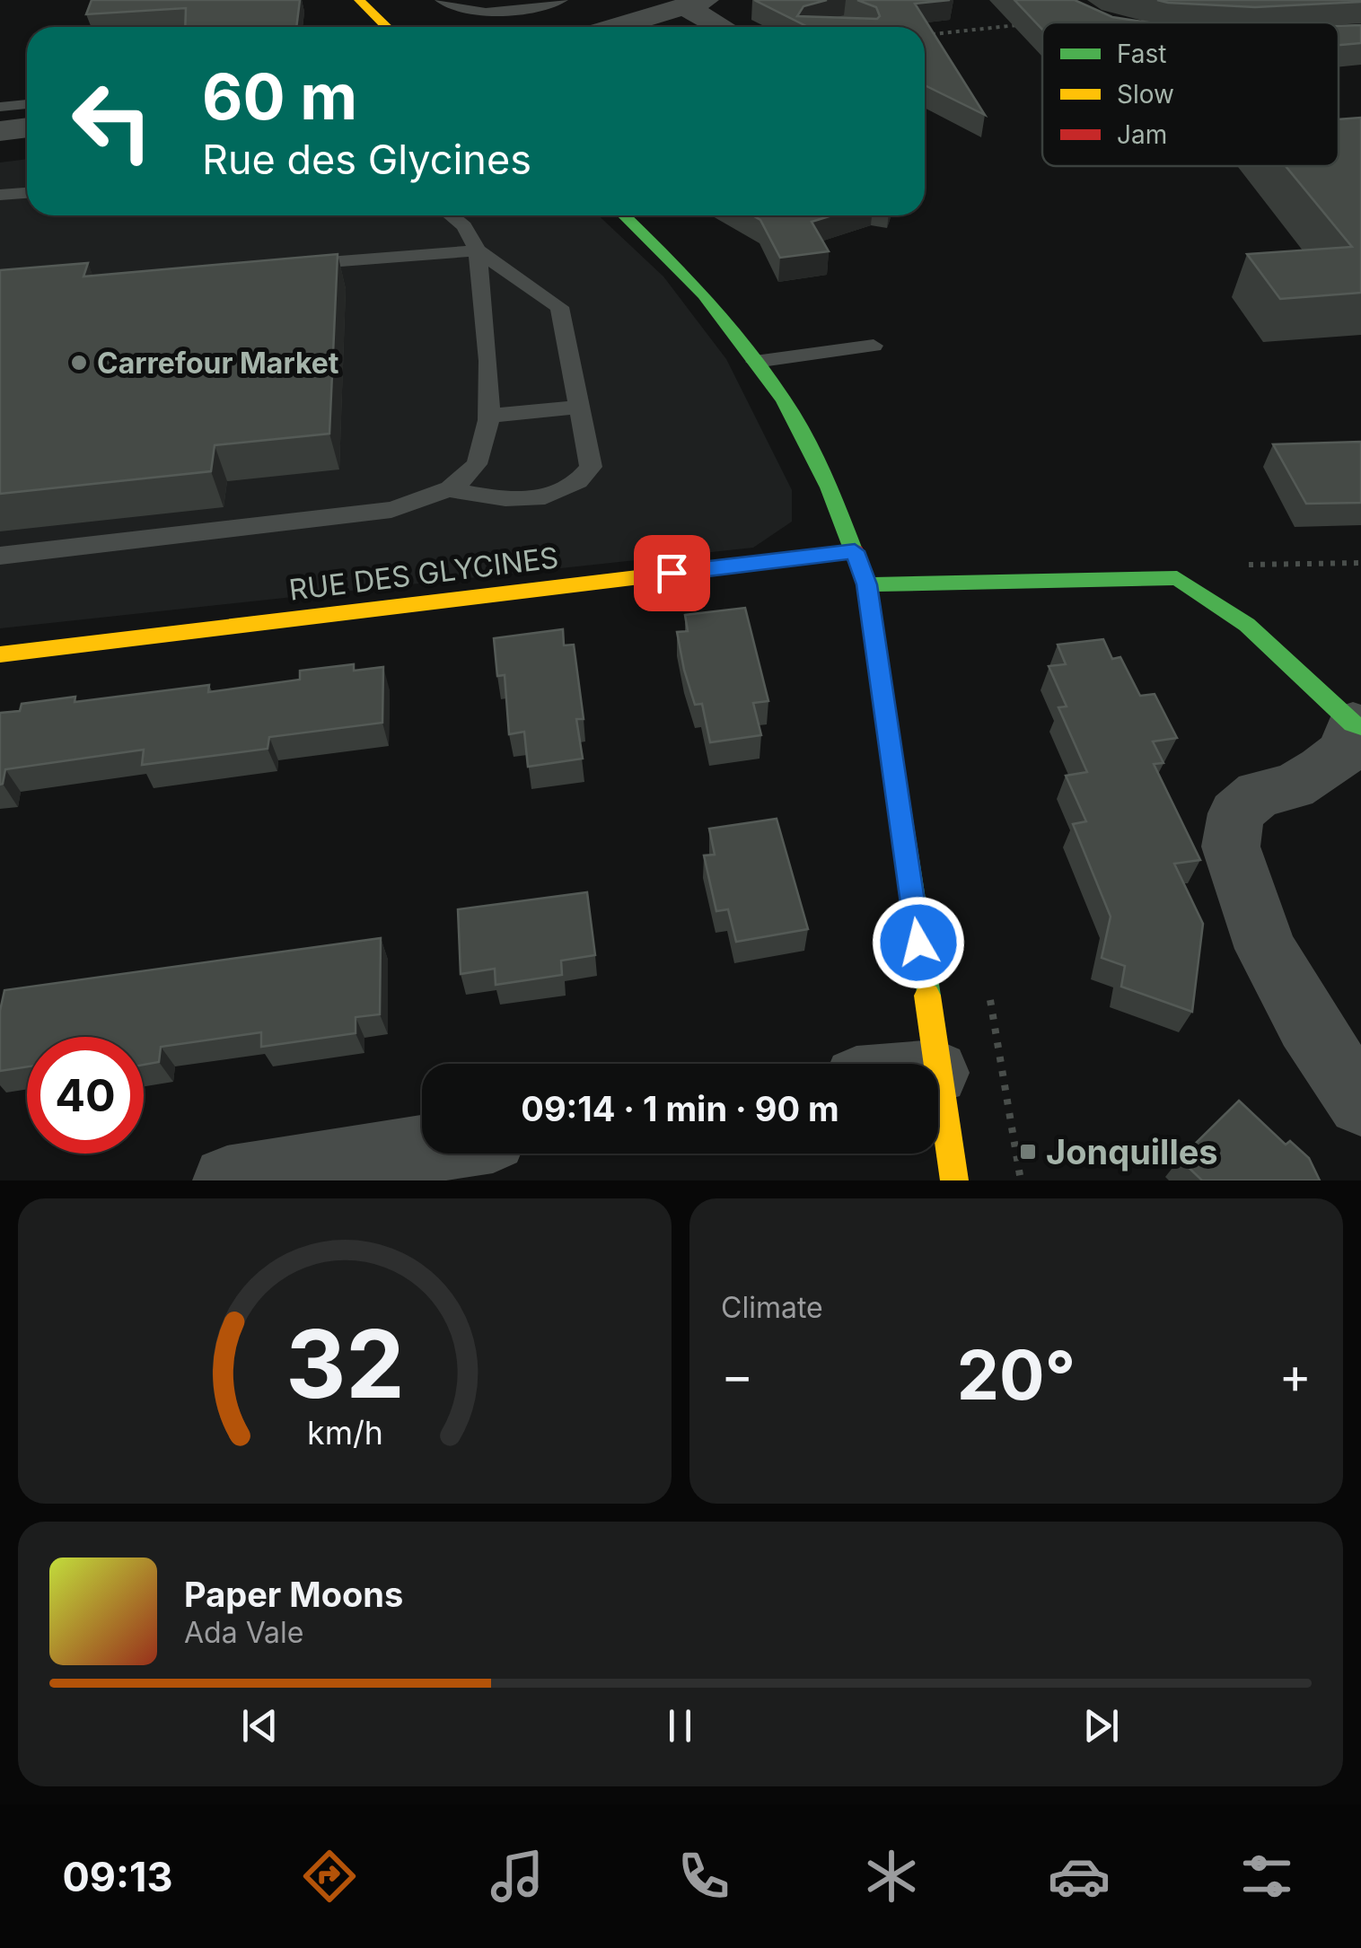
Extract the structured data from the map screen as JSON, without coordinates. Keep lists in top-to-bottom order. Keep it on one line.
{"streets":{"street":["RUE DES GLYCINES"]},"places":{"other":["Carrefour Market"],"transit":["Jonquilles"]},"legend":["Fast","Slow","Jam"],"page":{"turn":["60 m","Rue des Glycines"],"limit":"40","trip":"09:14 · 1 min · 90 m","tile":"Climate","heat":["−","20°","+"],"song":["Paper Moons","Ada Vale"],"tabs":"09:13","gauge":["32","km/h"]}}
